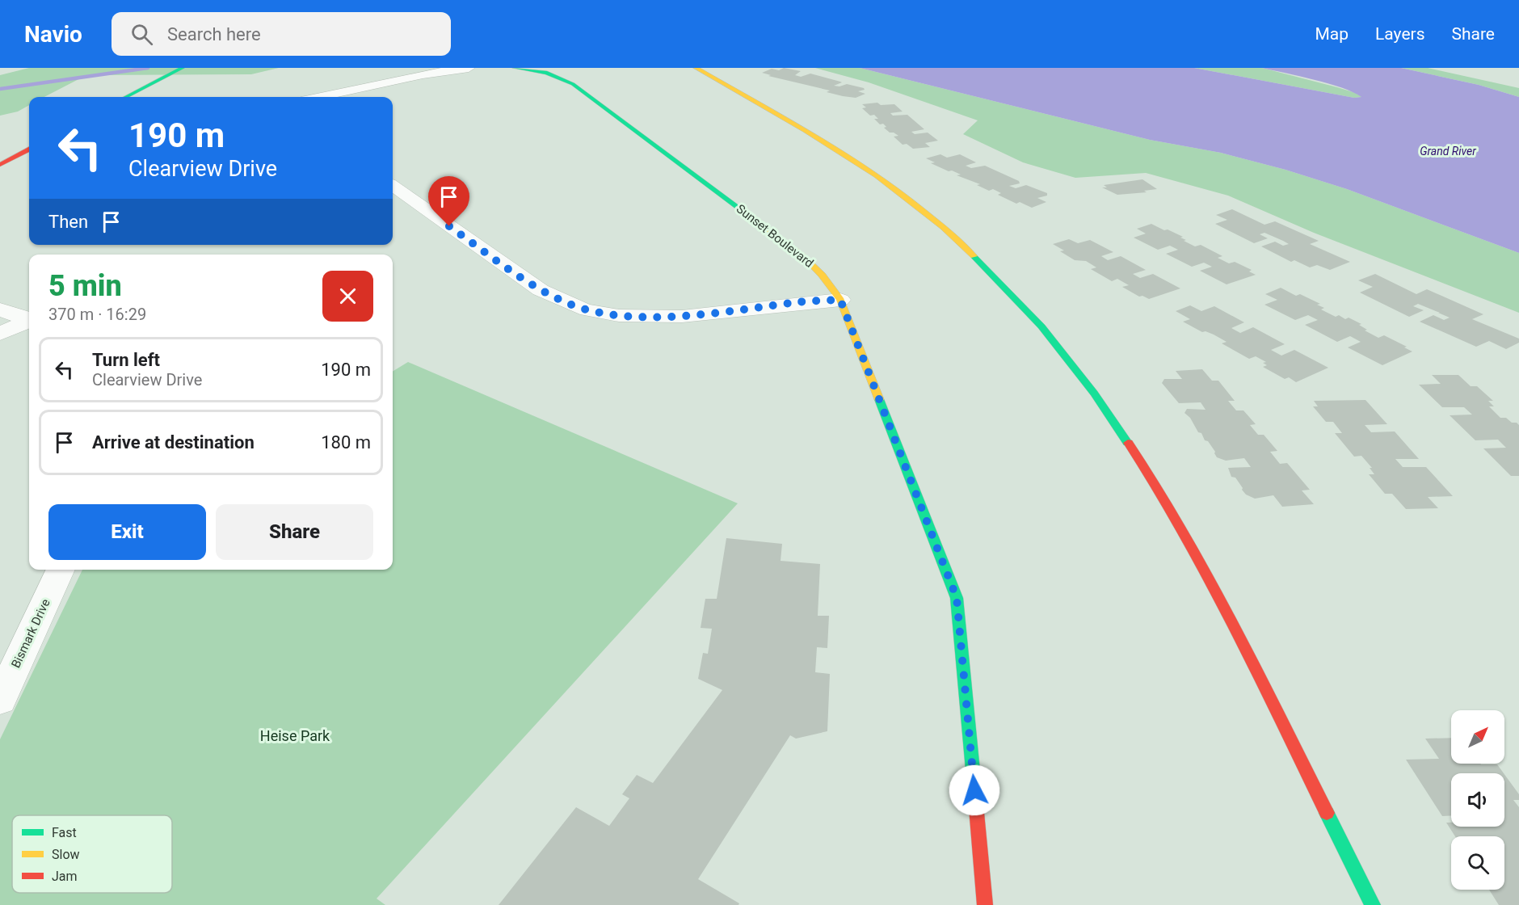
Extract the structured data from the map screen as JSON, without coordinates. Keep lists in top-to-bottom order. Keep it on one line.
{"streets":{"street":["Sunset Boulevard","Bismark Drive"]},"water":["Grand River"],"parks":["Heise Park"],"legend":["Fast","Slow","Jam"],"north":"top right","page":{"header":"Navio","search":"Search here","nav":["Map","Layers","Share"],"turn":["190 m","Clearview Drive"],"then":"Then","heading":["5 min","370 m · 16:29"],"list":[{"name":"Turn left","note":"Clearview Drive","value":"190 m"},{"name":"Arrive at destination","value":"180 m"}],"buttons":["Exit","Share"]}}
